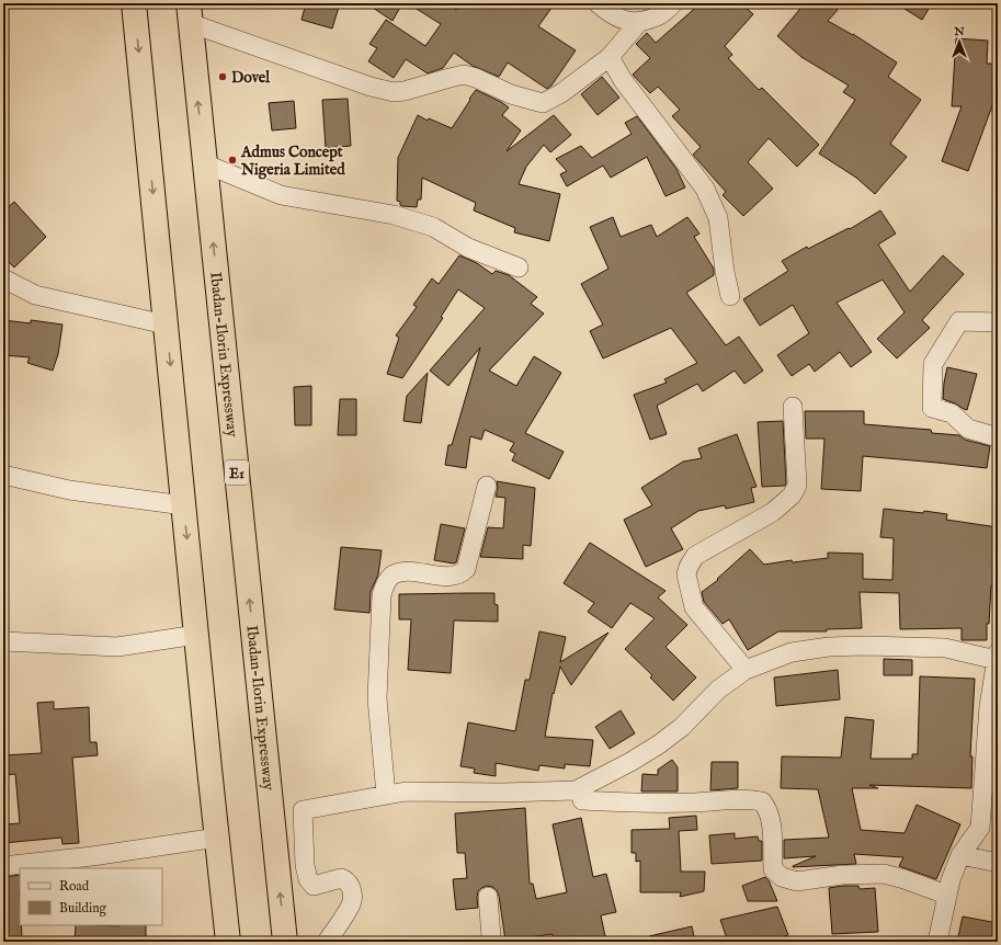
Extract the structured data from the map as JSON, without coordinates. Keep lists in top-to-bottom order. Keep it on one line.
{"streets":{"highway":["Ibadan-Ilorin Expressway","E1"]},"places":["Dovel","Admus Concept Nigeria Limited"],"legend":["Road","Building"],"north":"top"}
